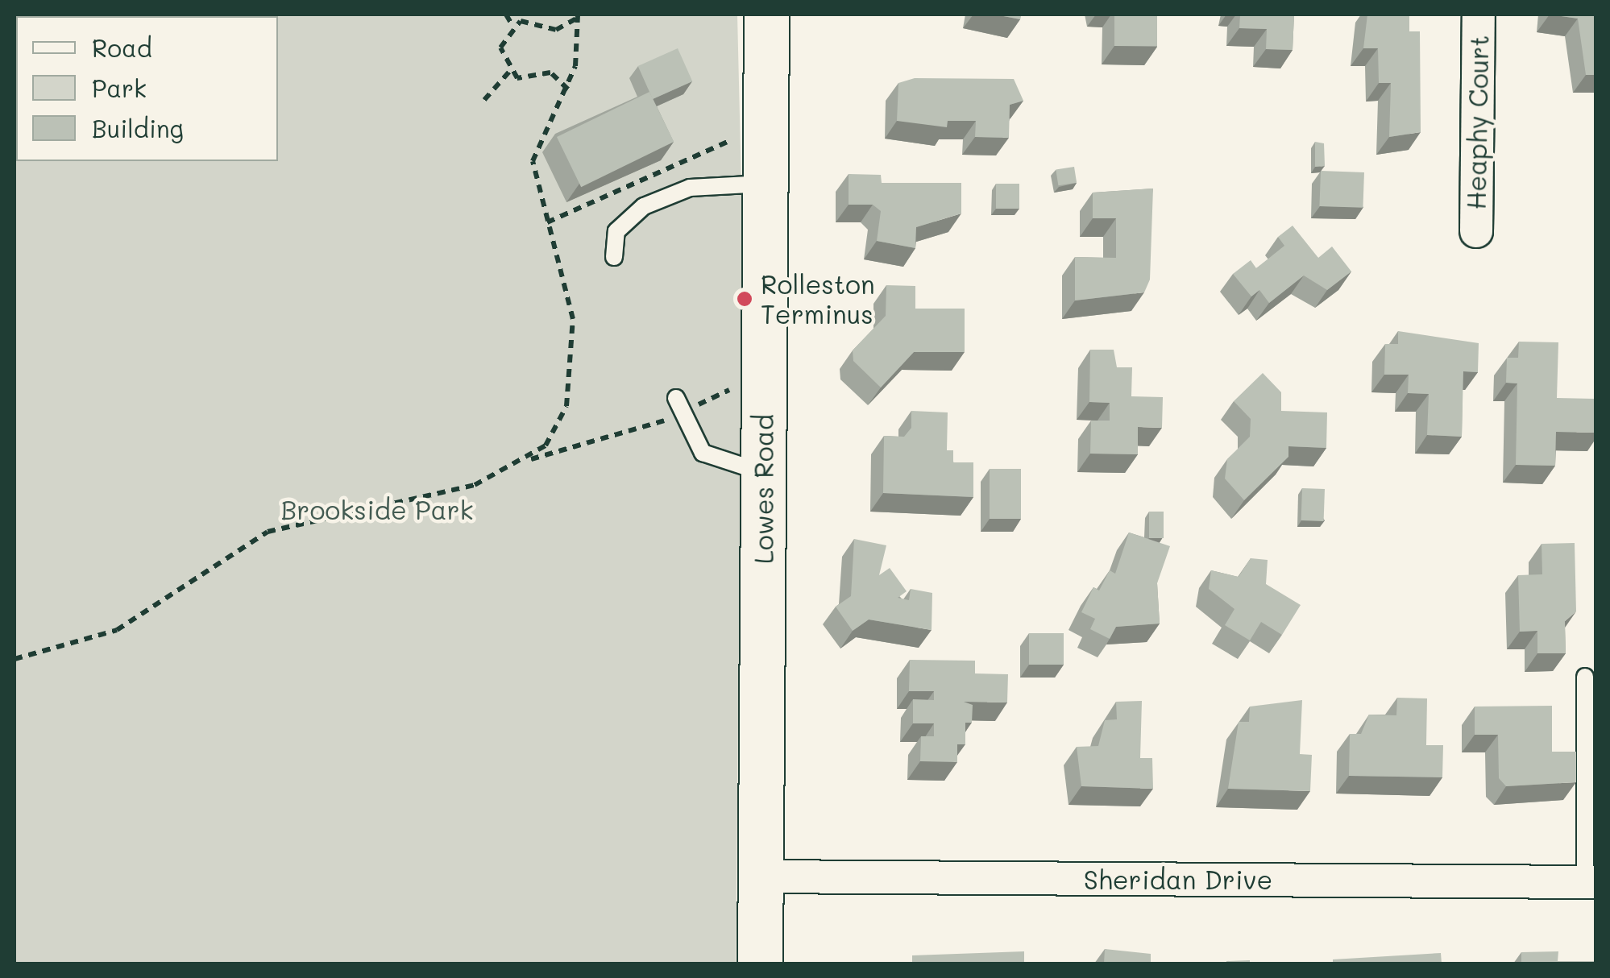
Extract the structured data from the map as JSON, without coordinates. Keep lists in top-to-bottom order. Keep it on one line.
{"streets":{"main road":["Lowes Road"],"street":["Heaphy Court","Sheridan Drive"]},"crossings":[["Lowes Road","Sheridan Drive"]],"parks":["Brookside Park"],"places":["Rolleston Terminus"],"legend":["Road","Park","Building"]}
